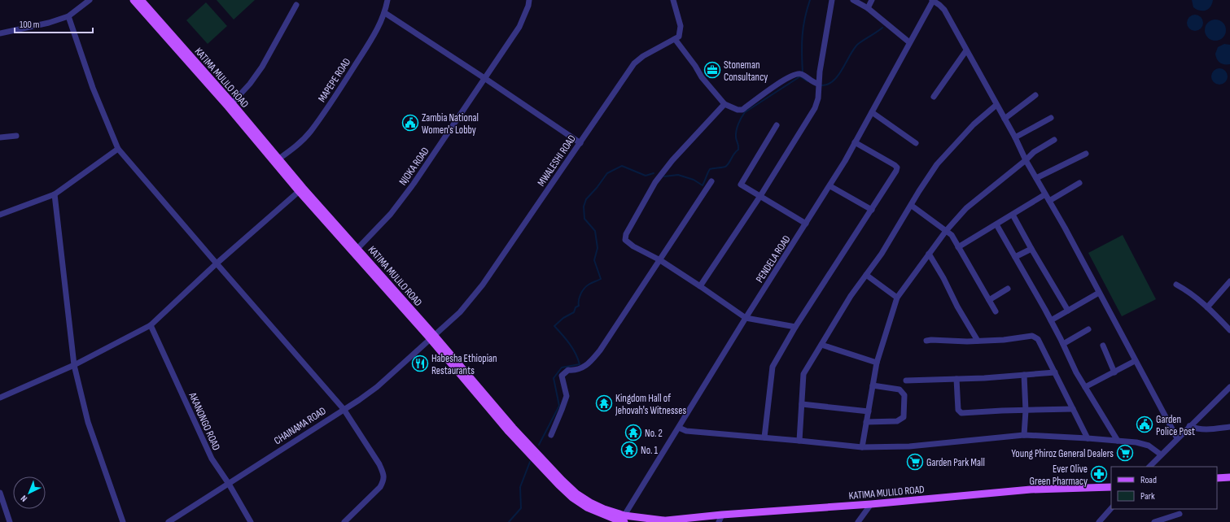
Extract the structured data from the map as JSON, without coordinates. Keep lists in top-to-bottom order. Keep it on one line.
{"streets":{"main road":["KATIMA MULILO ROAD"],"street":["MAPEPE ROAD","MWALESHI ROAD","NJOKA ROAD","PENDELA ROAD","AKANONGO ROAD","CHAINAMA ROAD"]},"crossings":[["KATIMA MULILO ROAD","MAPEPE ROAD"],["KATIMA MULILO ROAD","MWALESHI ROAD"],["KATIMA MULILO ROAD","NJOKA ROAD"],["KATIMA MULILO ROAD","PENDELA ROAD"],["KATIMA MULILO ROAD","CHAINAMA ROAD"],["MWALESHI ROAD","CHAINAMA ROAD"],["AKANONGO ROAD","CHAINAMA ROAD"]],"places":{"office":["Stoneman Consultancy"],"public building":["Zambia National Women's Lobby","Garden Police Post"],"restaurant":["Habesha Ethiopian Restaurants"],"temple":["Kingdom Hall of Jehovah's Witnesses","No. 2","No. 1"],"supermarket":["Young Phiroz General Dealers","Garden Park Mall"],"pharmacy":["Ever Olive Green Pharmacy"]},"legend":["Road","Park"],"scale_bar":"100 m","north":"bottom left"}
